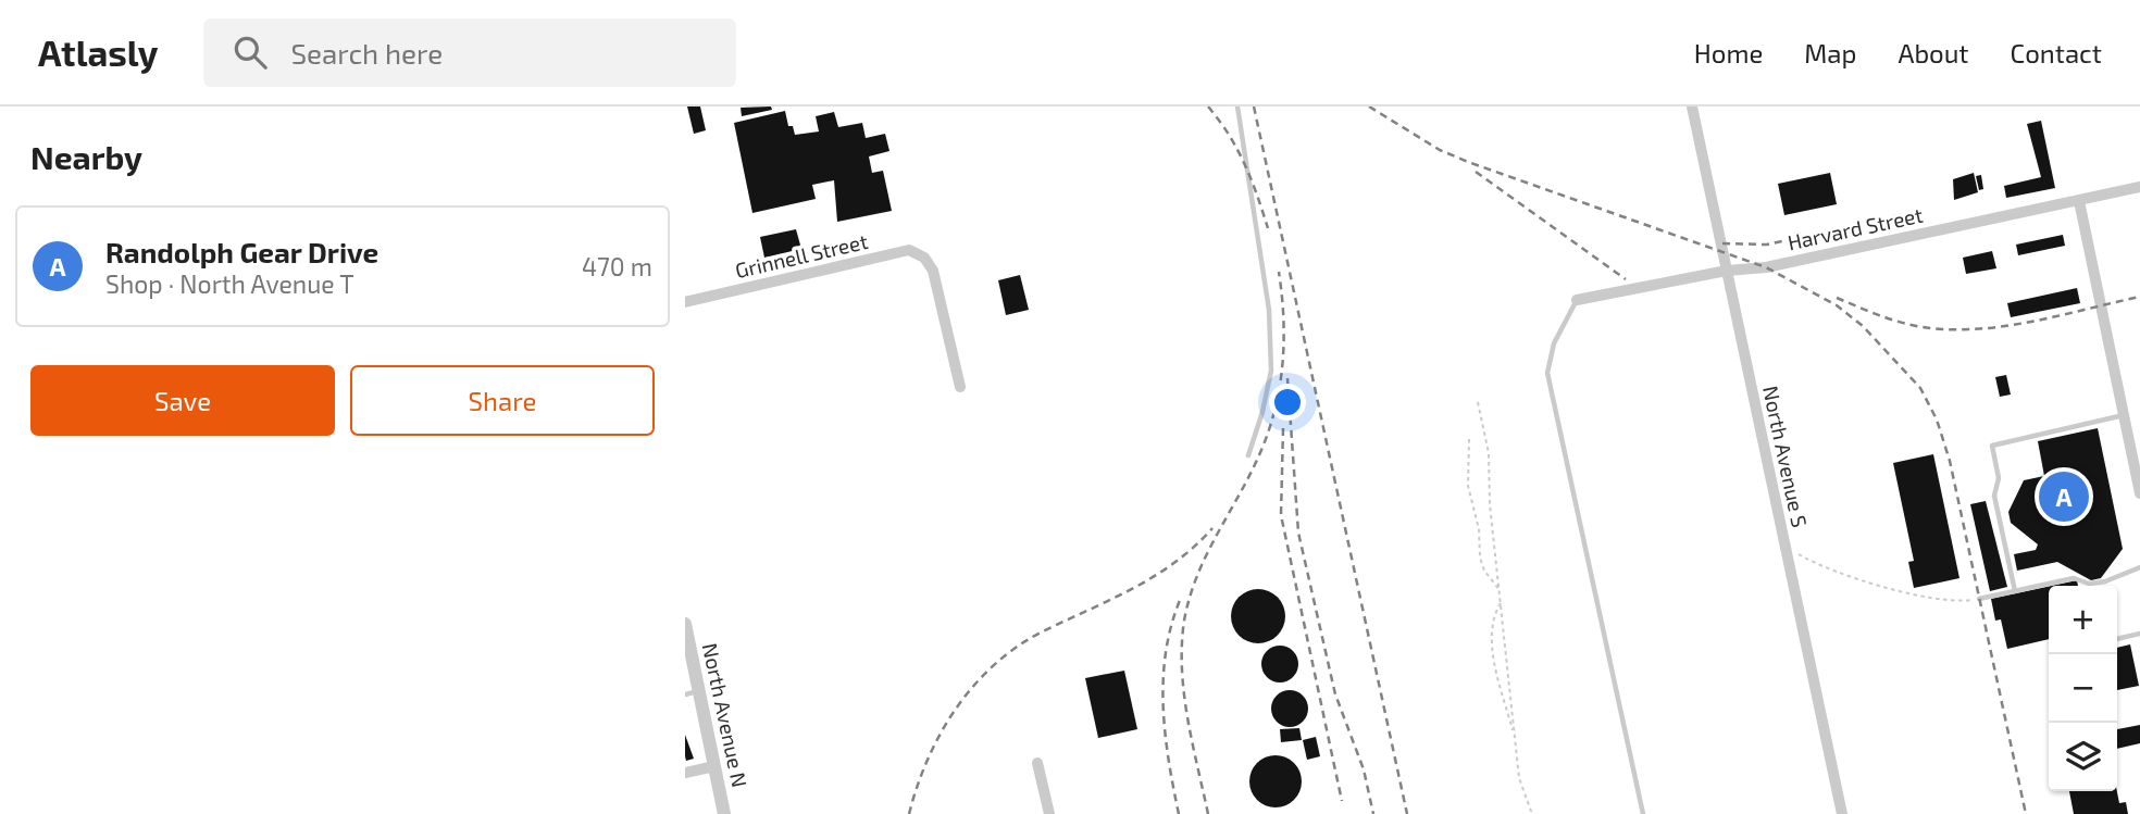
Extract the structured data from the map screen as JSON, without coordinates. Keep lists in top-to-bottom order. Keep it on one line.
{"streets":{"street":["Harvard Street","Grinnell Street","North Avenue S","North Avenue N"]},"crossings":[["Harvard Street","North Avenue S"]],"page":{"header":"Atlasly","search":"Search here","nav":["Home","Map","About","Contact"],"heading":"Nearby","list":[{"mark":"A","name":"Randolph Gear Drive","note":"Shop · North Avenue T","value":"470 m"}],"buttons":["Save","Share"],"pins":"A","map_buttons":["+","−"]}}
